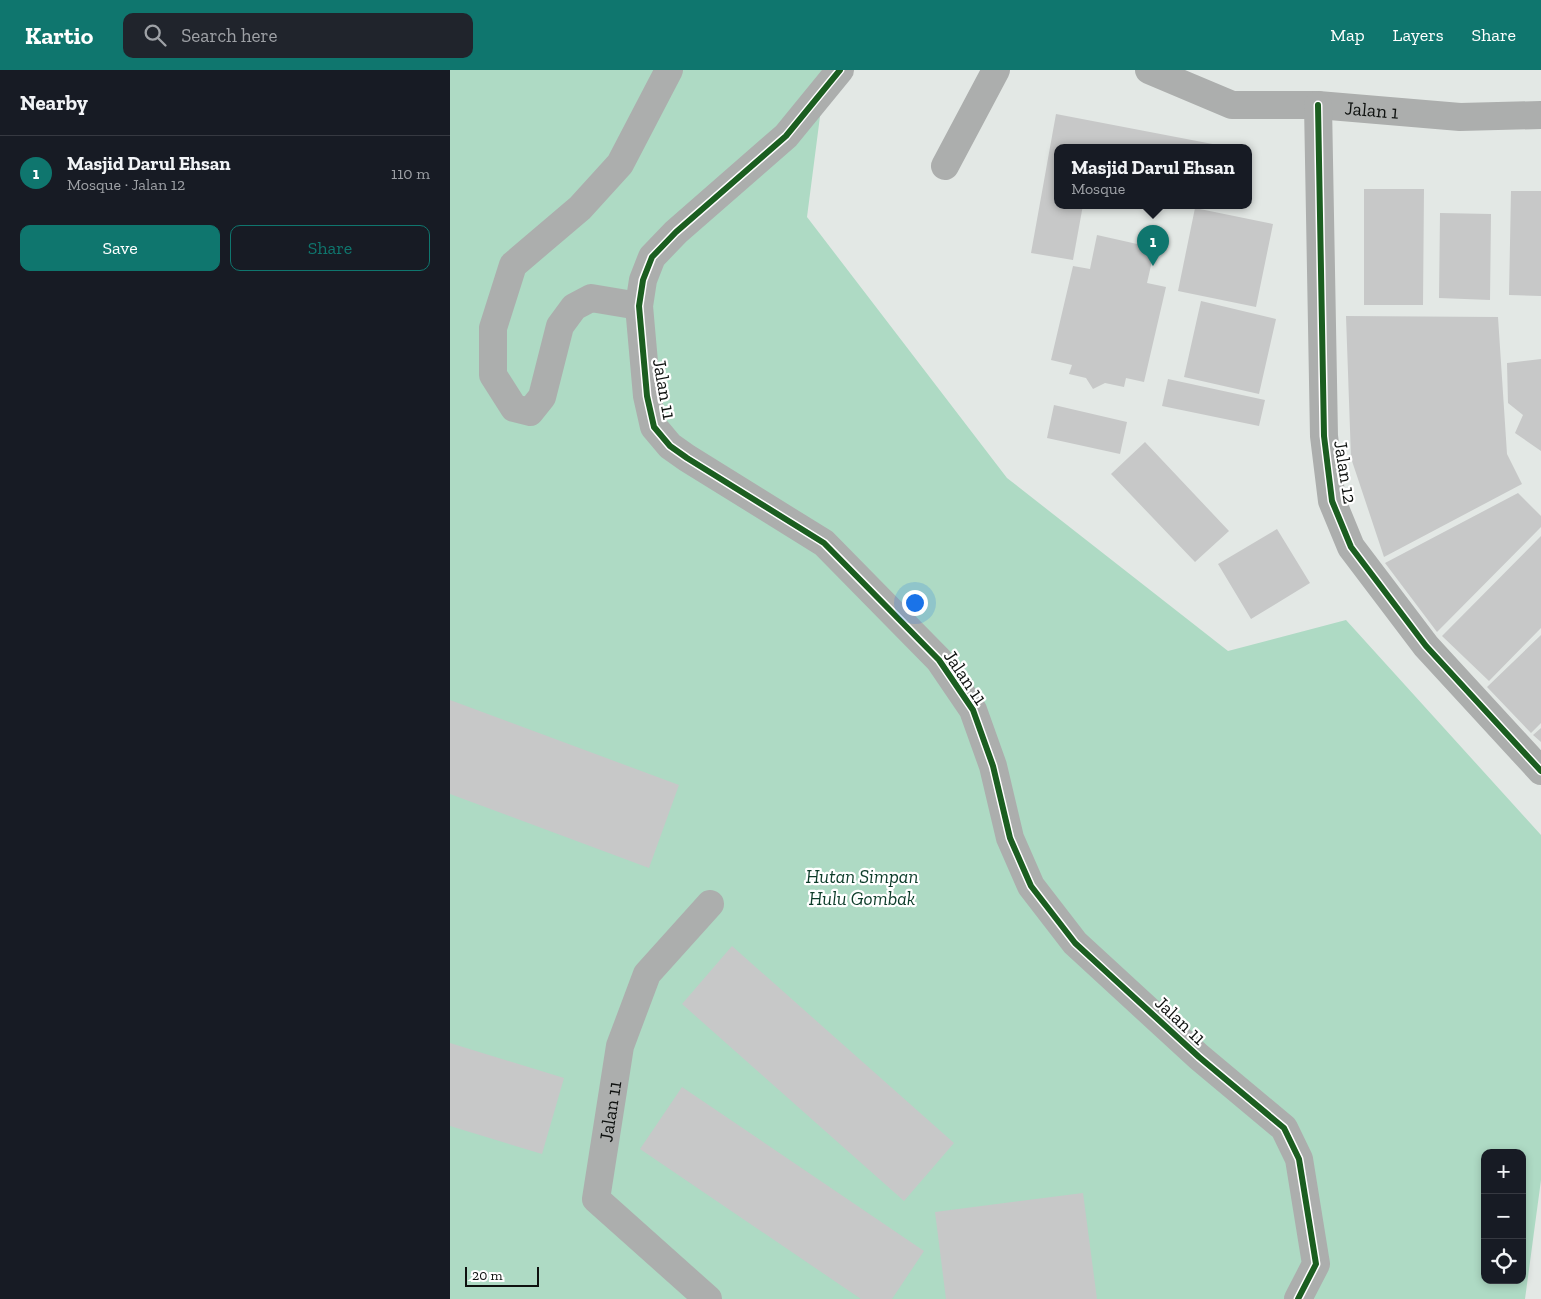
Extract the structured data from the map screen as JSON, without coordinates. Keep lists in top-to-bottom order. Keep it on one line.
{"streets":{"street":["Jalan 1","Jalan 11","Jalan 12"]},"crossings":[["Jalan 1","Jalan 12"]],"parks":["Hutan Simpan Hulu Gombak"],"scale_bar":"20 m","page":{"header":"Kartio","search":"Search here","nav":["Map","Layers","Share"],"heading":"Nearby","list":[{"mark":"1","name":"Masjid Darul Ehsan","note":"Mosque · Jalan 12","value":"110 m"}],"popup":["Masjid Darul Ehsan","Mosque"],"buttons":["Save","Share"],"pins":"1","map_buttons":["+","−"],"scale":"20 m"}}
